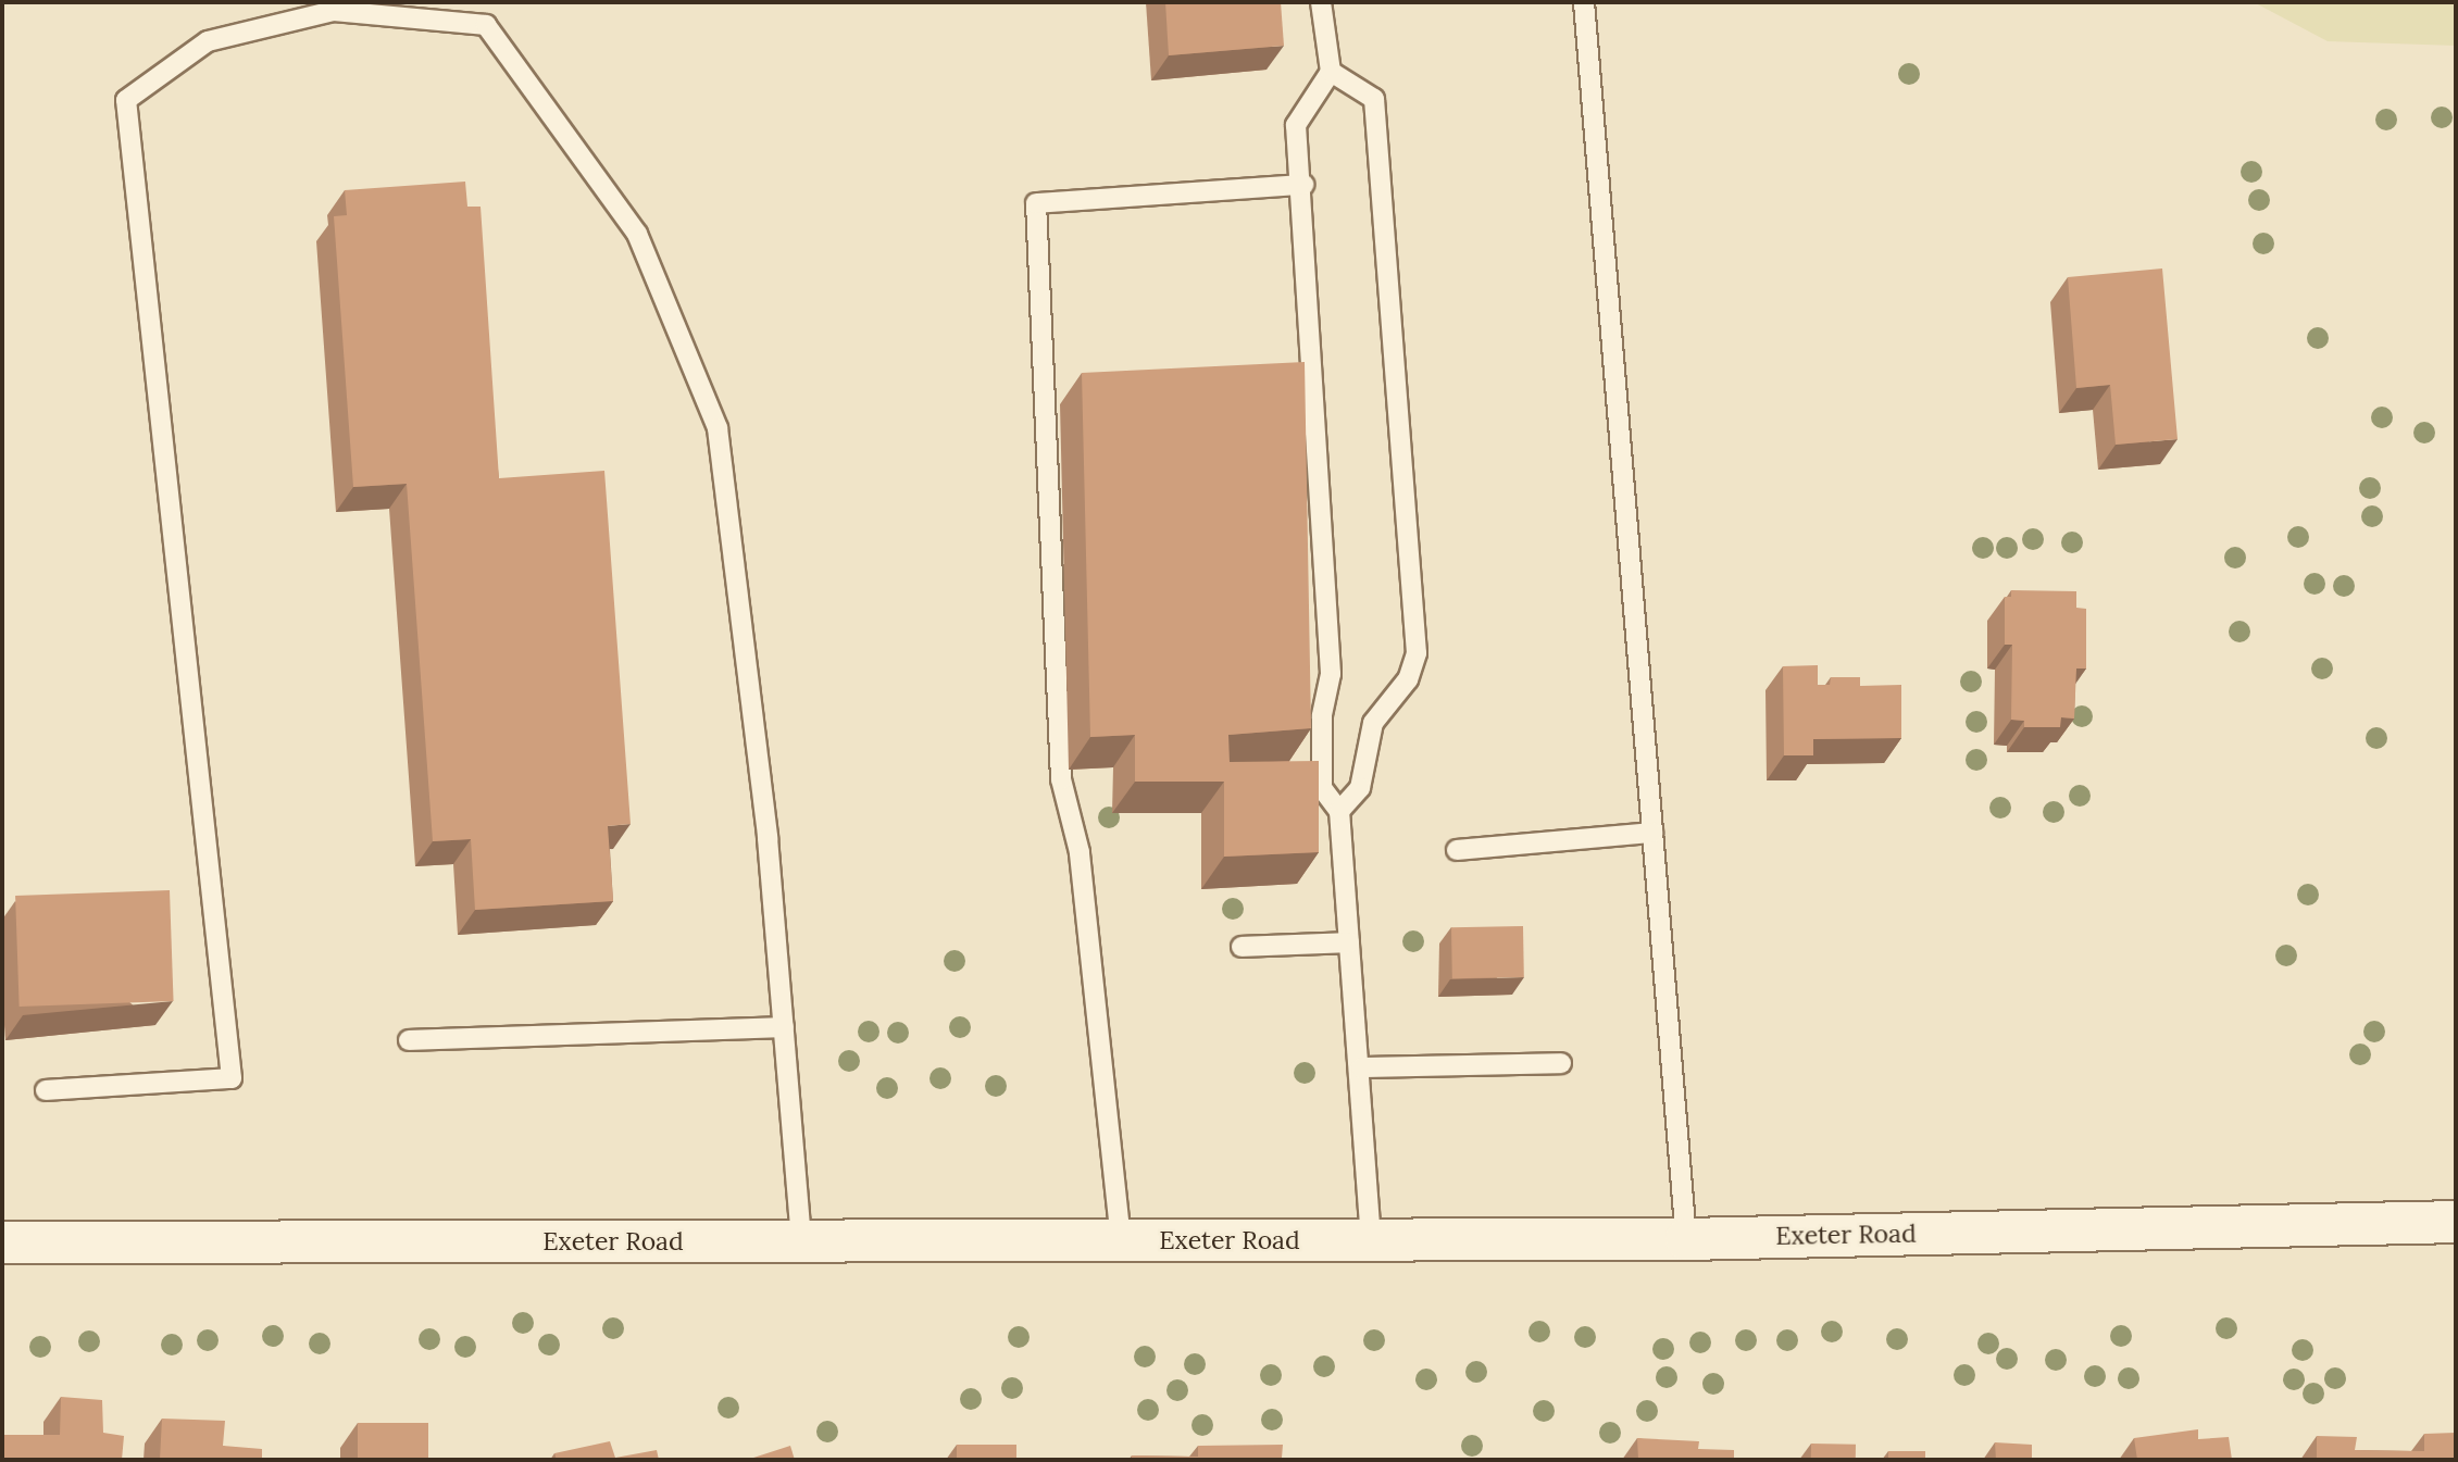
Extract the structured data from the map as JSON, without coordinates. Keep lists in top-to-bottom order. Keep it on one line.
{"streets":{"main road":["Exeter Road"]}}
